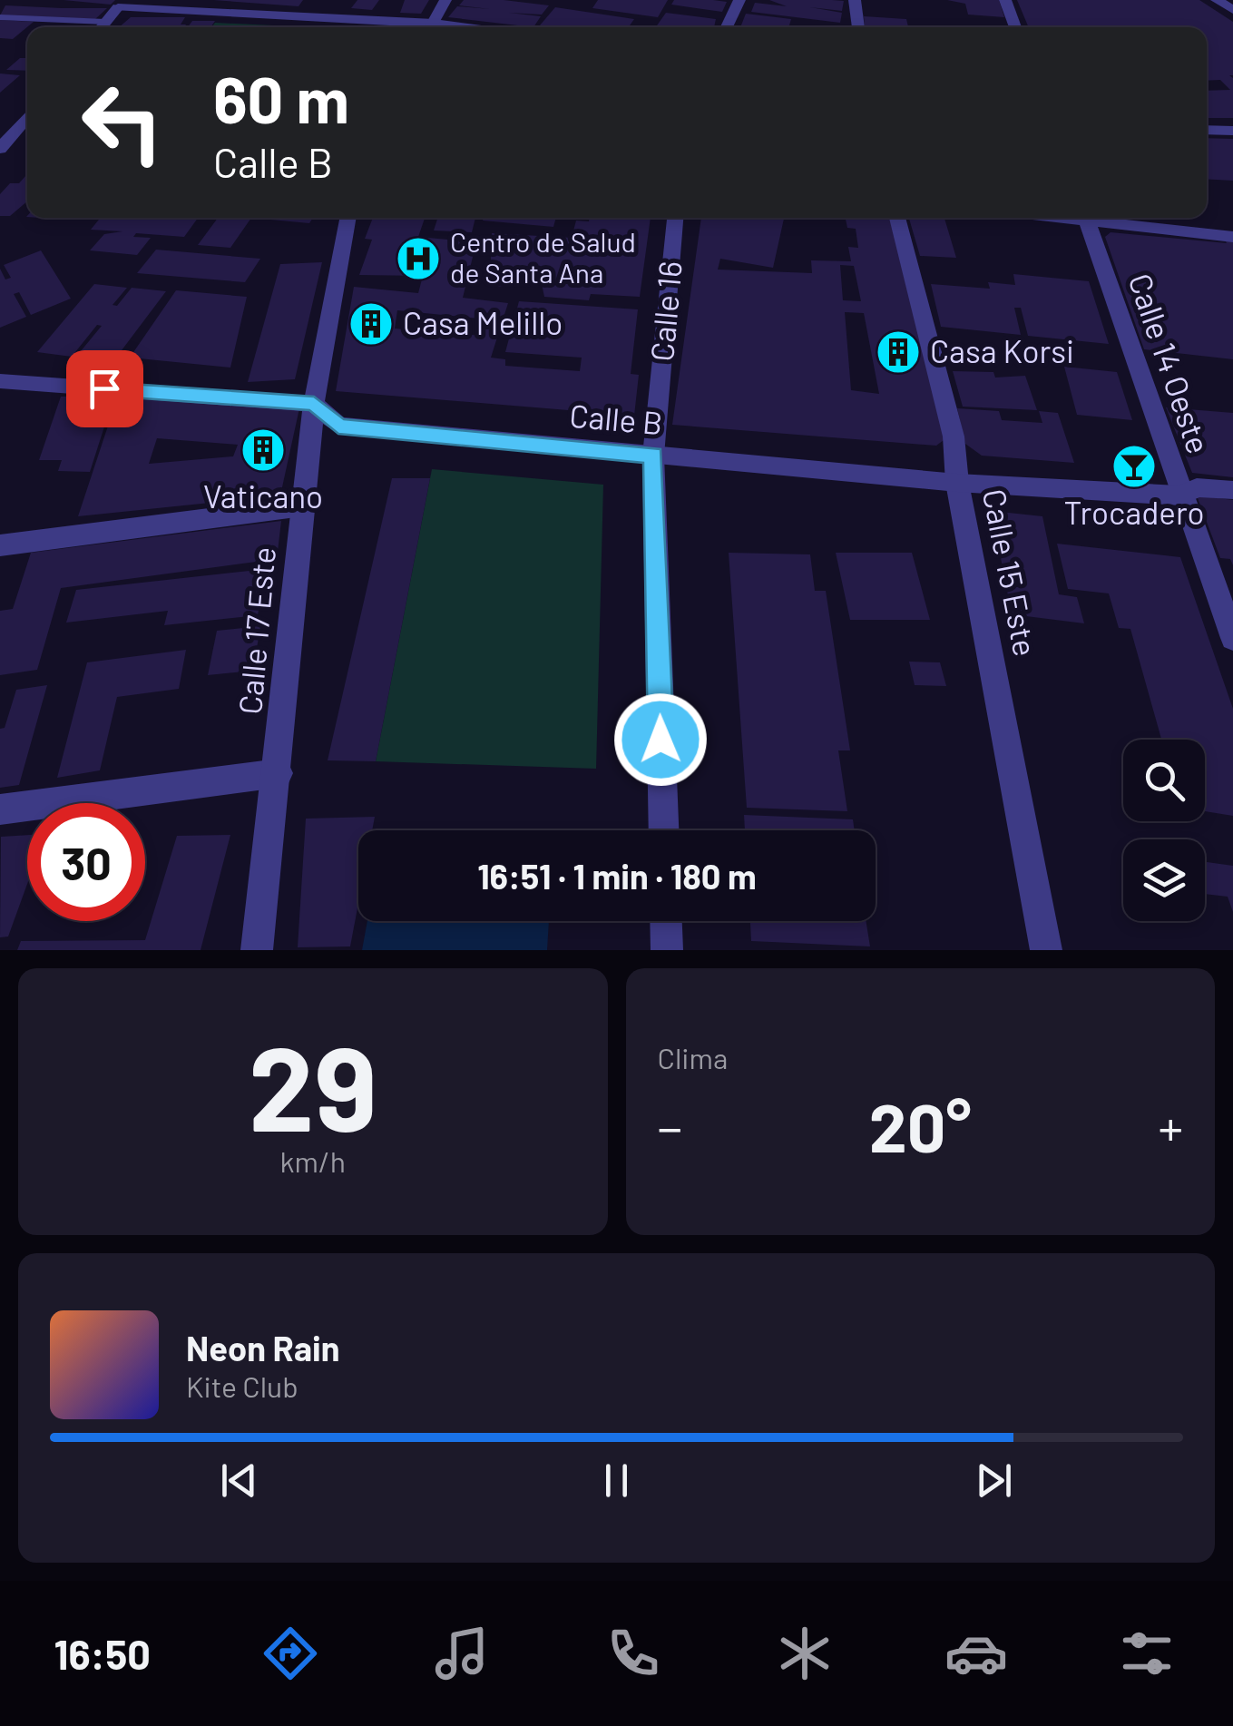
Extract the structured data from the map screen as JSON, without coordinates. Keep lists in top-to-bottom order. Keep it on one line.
{"streets":{"street":["Calle 16","Calle 14 Oeste","Calle B","Calle 15 Este","Calle 17 Este"]},"crossings":[["Calle 16","Calle B"],["Calle 14 Oeste","Calle B"],["Calle B","Calle 15 Este"],["Calle B","Calle 17 Este"]],"places":{"hospital":["Centro de Salud de Santa Ana"],"building":["Casa Melillo","Casa Korsi","Vaticano"],"bar":["Trocadero"]},"page":{"turn":["60 m","Calle B"],"limit":"30","trip":"16:51 · 1 min · 180 m","tile":[["29","km/h"],"Clima"],"heat":["−","20°","+"],"song":["Neon Rain","Kite Club"],"tabs":"16:50"}}
